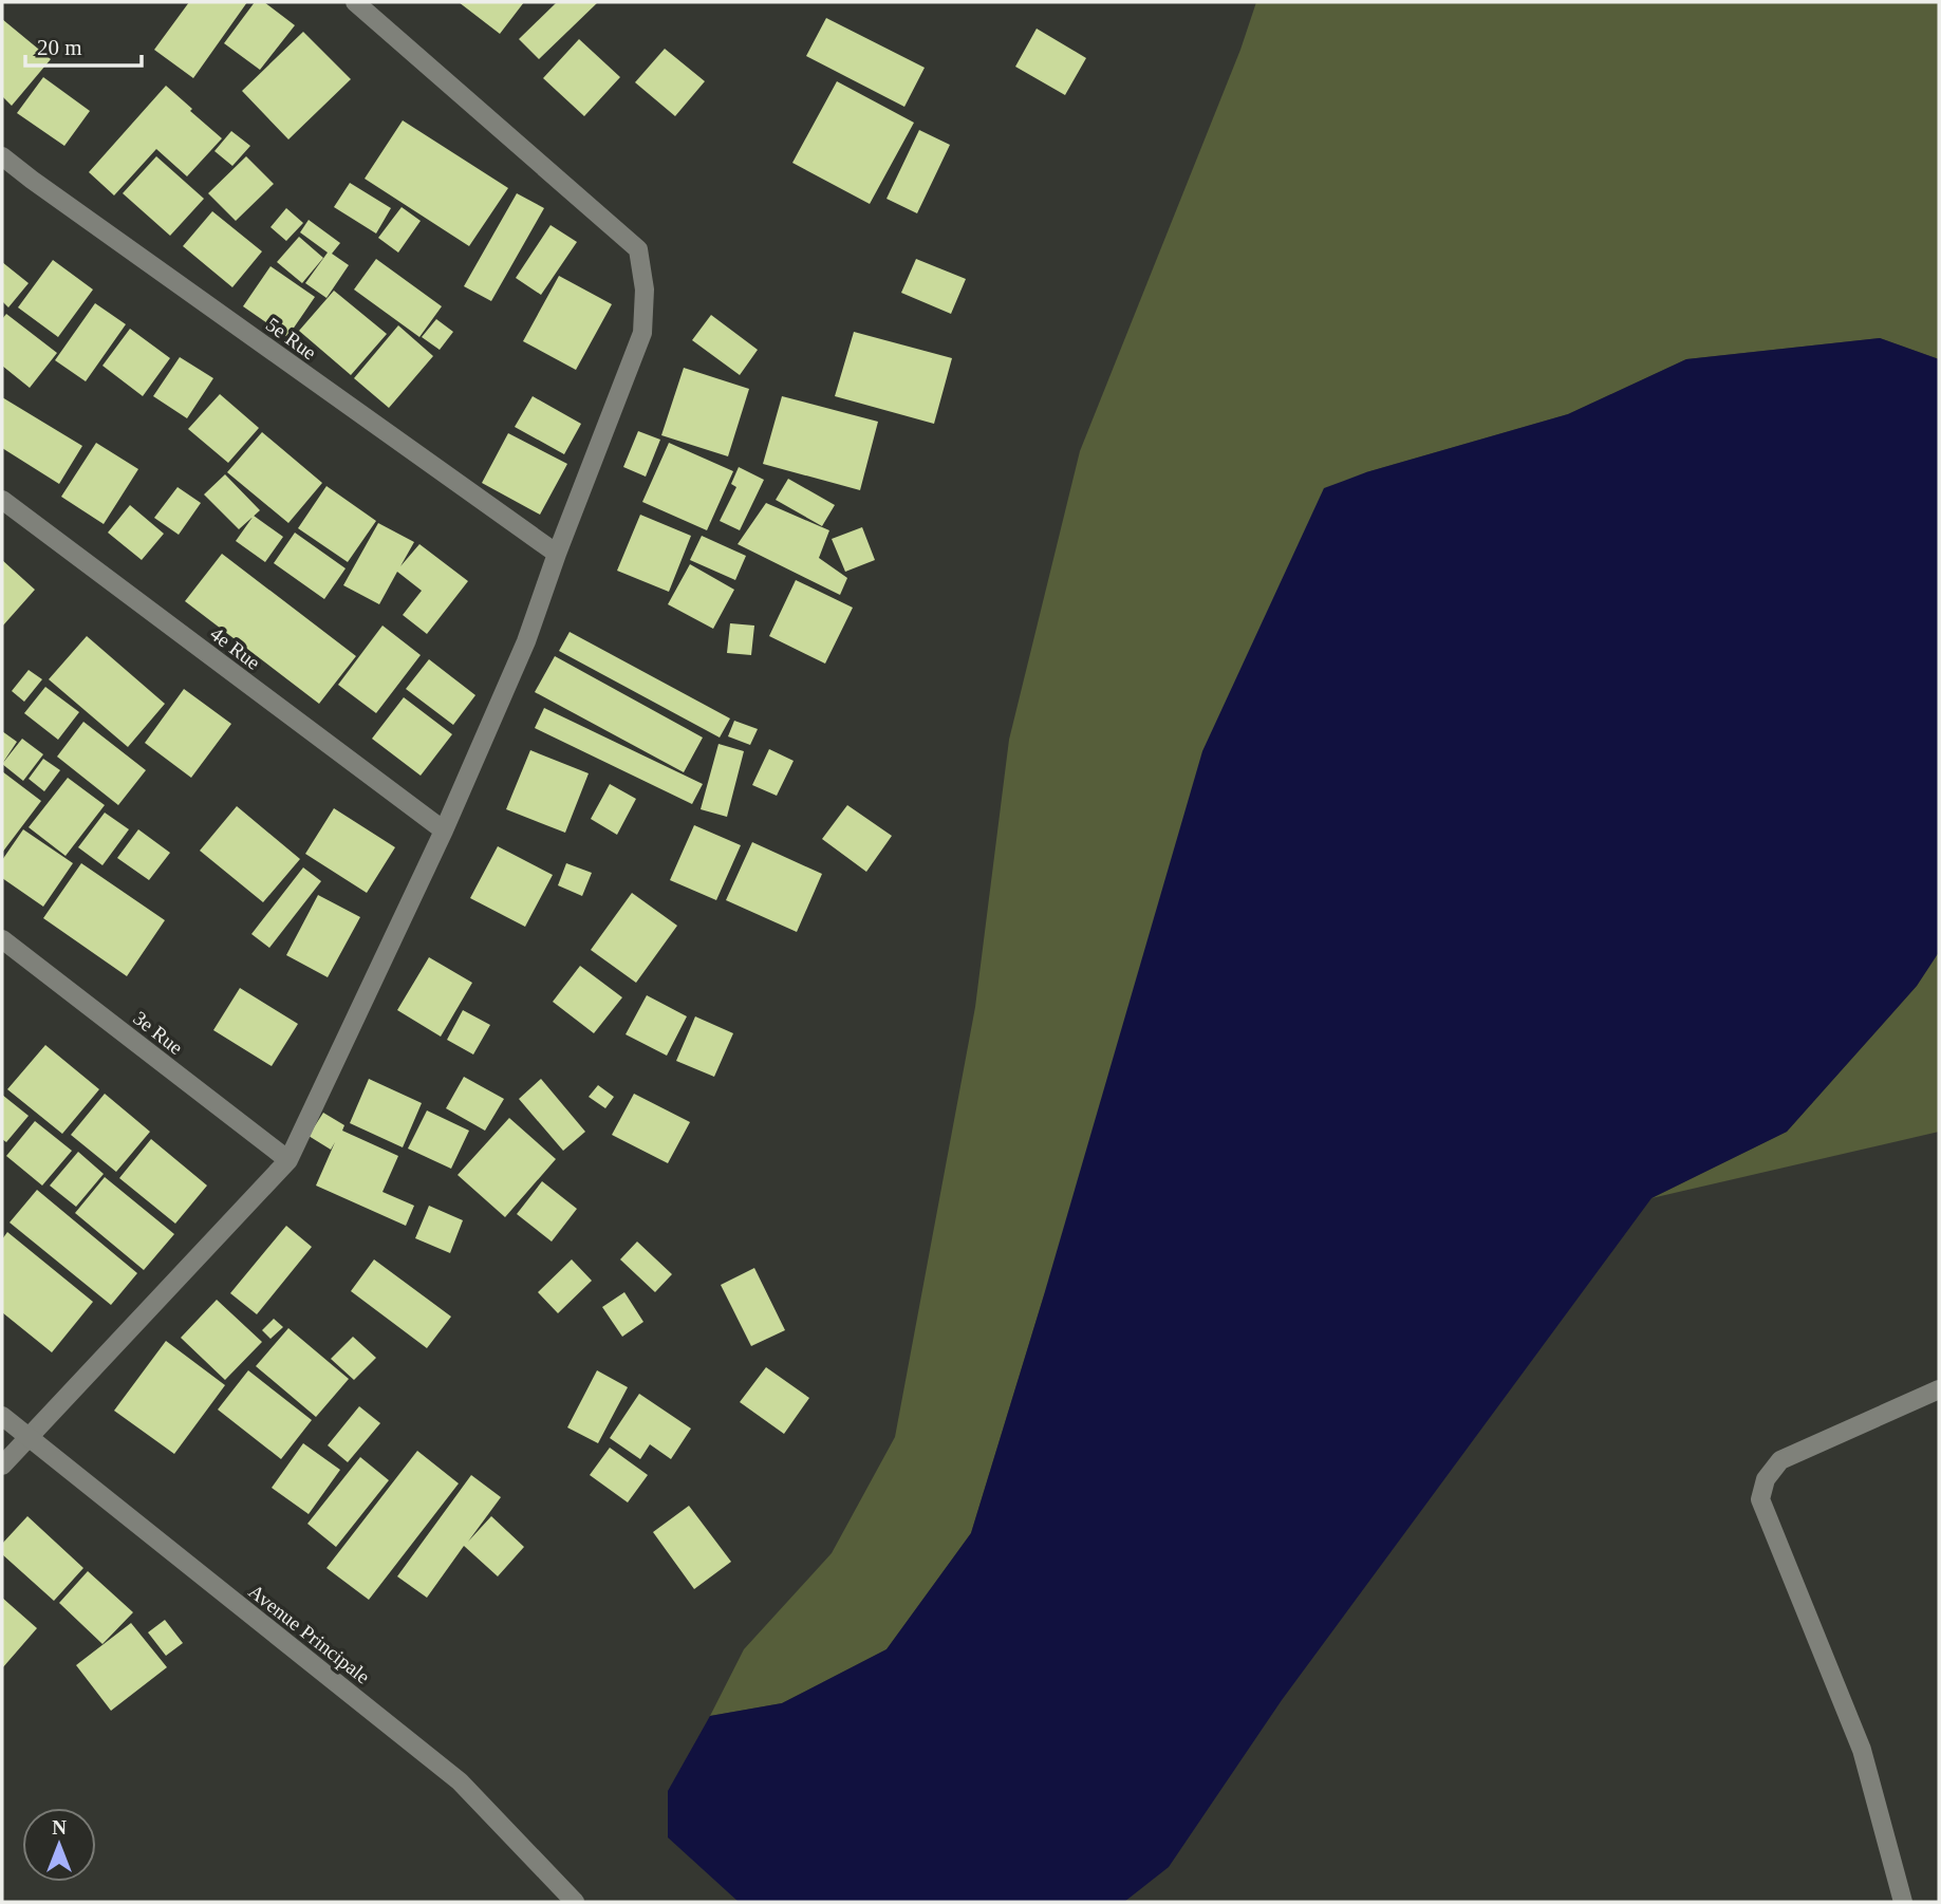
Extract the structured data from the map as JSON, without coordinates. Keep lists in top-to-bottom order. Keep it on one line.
{"streets":{"street":["5e Rue","4e Rue","3e Rue","Avenue Principale"]},"scale_bar":"20 m","north":"top"}
